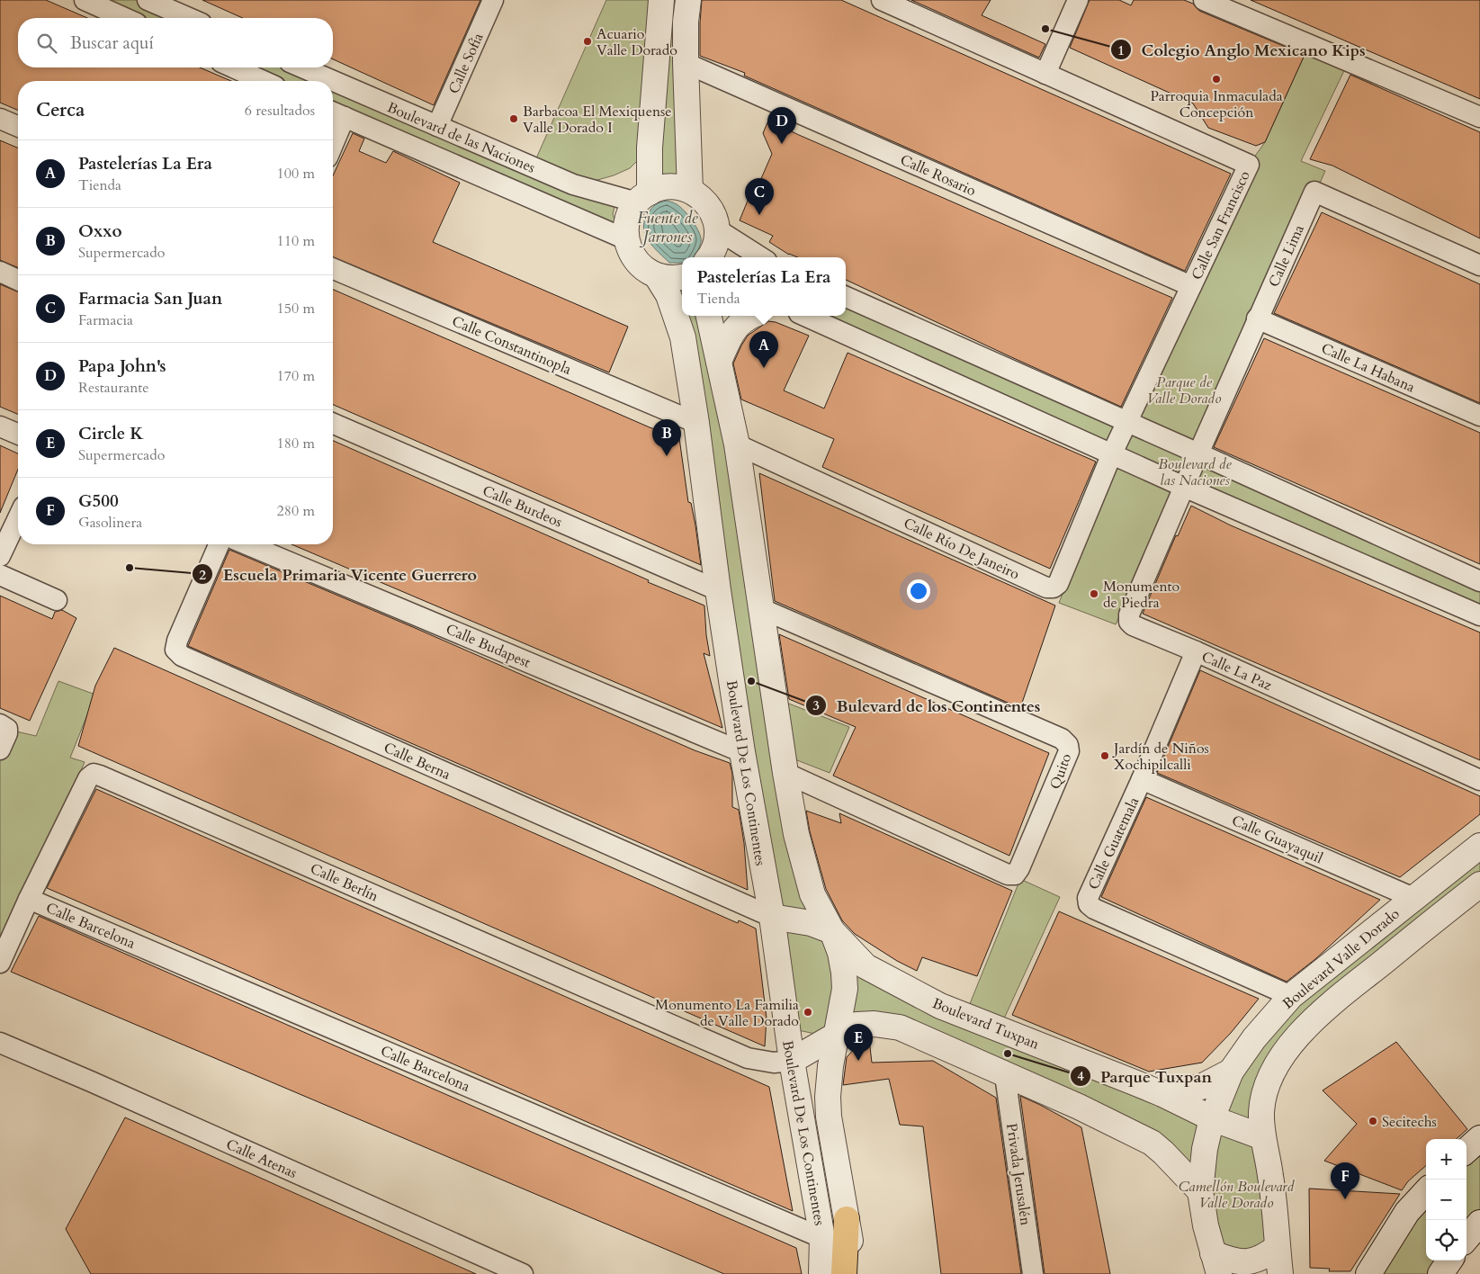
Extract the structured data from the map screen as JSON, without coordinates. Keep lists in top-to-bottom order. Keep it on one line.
{"streets":{"street":["Calle Sofía","Boulevard de las Naciones","Calle Rosario","Calle San Francisco","Calle Lima","Calle Constantinopla","Calle La Habana","Calle Burdeos","Calle Río De Janeiro","Calle Budapest","Calle La Paz","Calle Berna","Quito","Boulevard De Los Continentes","Calle Guayaquil","Calle Guatemala","Calle Berlín","Calle Barcelona","Boulevard Valle Dorado","Boulevard Tuxpan","Calle Atenas","Privada Jerusalén"]},"crossings":[["Calle Sofía","Boulevard de las Naciones"],["Calle Rosario","Calle San Francisco"],["Calle San Francisco","Calle Río De Janeiro"],["Calle Lima","Calle La Habana"],["Calle Lima","Calle La Paz"],["Calle Constantinopla","Boulevard De Los Continentes"],["Calle Burdeos","Boulevard De Los Continentes"],["Calle Río De Janeiro","Boulevard De Los Continentes"],["Calle Budapest","Boulevard De Los Continentes"],["Calle La Paz","Calle Guatemala"],["Calle Berna","Boulevard De Los Continentes"],["Calle Berna","Boulevard Tuxpan"],["Quito","Boulevard De Los Continentes"],["Boulevard De Los Continentes","Calle Berlín"],["Boulevard De Los Continentes","Calle Barcelona"],["Boulevard De Los Continentes","Boulevard Tuxpan"],["Calle Guayaquil","Calle Guatemala"],["Calle Guayaquil","Boulevard Valle Dorado"],["Calle Guatemala","Boulevard Valle Dorado"],["Calle Berlín","Calle Barcelona"],["Boulevard Valle Dorado","Boulevard Tuxpan"]],"water":["Fuente de Jarrones"],"parks":["Parque de Valle Dorado","Boulevard de las Naciones","Camellón Boulevard Valle Dorado"],"places":["Colegio Anglo Mexicano Kips","Acuario Valle Dorado","Parroquia Inmaculada Concepción","Barbacoa El Mexiquense Valle Dorado I","Escuela Primaria Vicente Guerrero","Monumento de Piedra","Bulevard de los Continentes","Jardín de Niños Xochipilcalli","Monumento La Familia de Valle Dorado","Parque Tuxpan","Secitechs"],"page":{"search":"Buscar aquí","heading":["Cerca","6 resultados"],"pins":["D","C","A","B","E","F"],"list":[{"mark":"A","name":"Pastelerías La Era","note":"Tienda","value":"100 m"},{"mark":"B","name":"Oxxo","note":"Supermercado","value":"110 m"},{"mark":"C","name":"Farmacia San Juan","note":"Farmacia","value":"150 m"},{"mark":"D","name":"Papa John's","note":"Restaurante","value":"170 m"},{"mark":"E","name":"Circle K","note":"Supermercado","value":"180 m"},{"mark":"F","name":"G500","note":"Gasolinera","value":"280 m"}],"popup":["Pastelerías La Era","Tienda"],"map_buttons":["+","−"]}}
